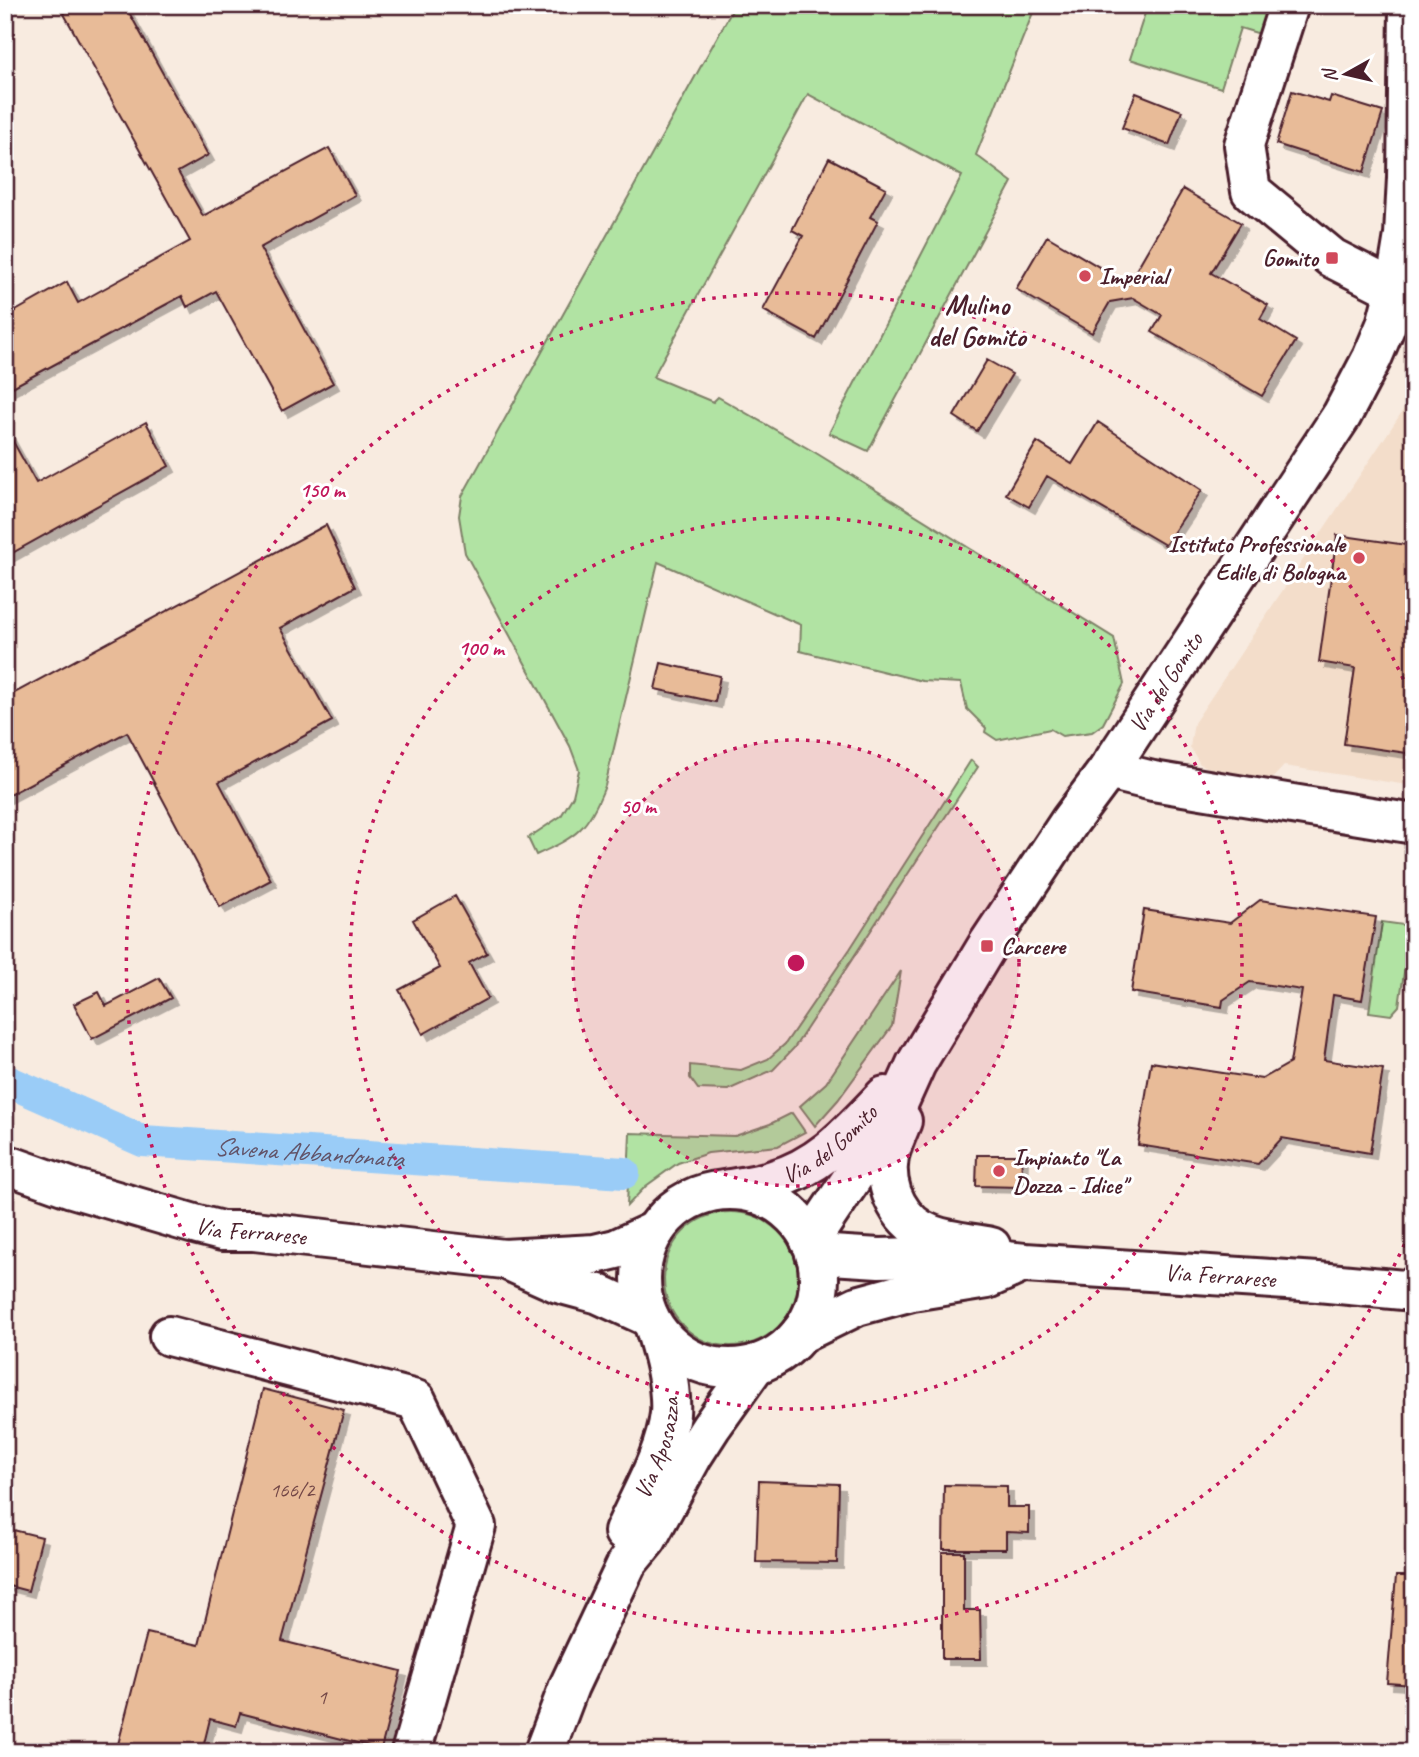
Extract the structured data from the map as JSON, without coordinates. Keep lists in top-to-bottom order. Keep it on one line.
{"streets":{"street":["Via del Gomito","Via Ferrarese","Via Aposazza"]},"crossings":[["Via del Gomito","Via Ferrarese"],["Via del Gomito","Via Aposazza"],["Via Ferrarese","Via Aposazza"]],"districts":["Mulino del Gomito"],"water":["Savena Abbandonata"],"places":{"transit":["Gomito","Carcere"],"other":["Imperial","Istituto Professionale Edile di Bologna","Impianto \"La Dozza - Idice\""]},"house_numbers":["166/2","1"],"north":"left","rings":["150 m","100 m","50 m"]}
